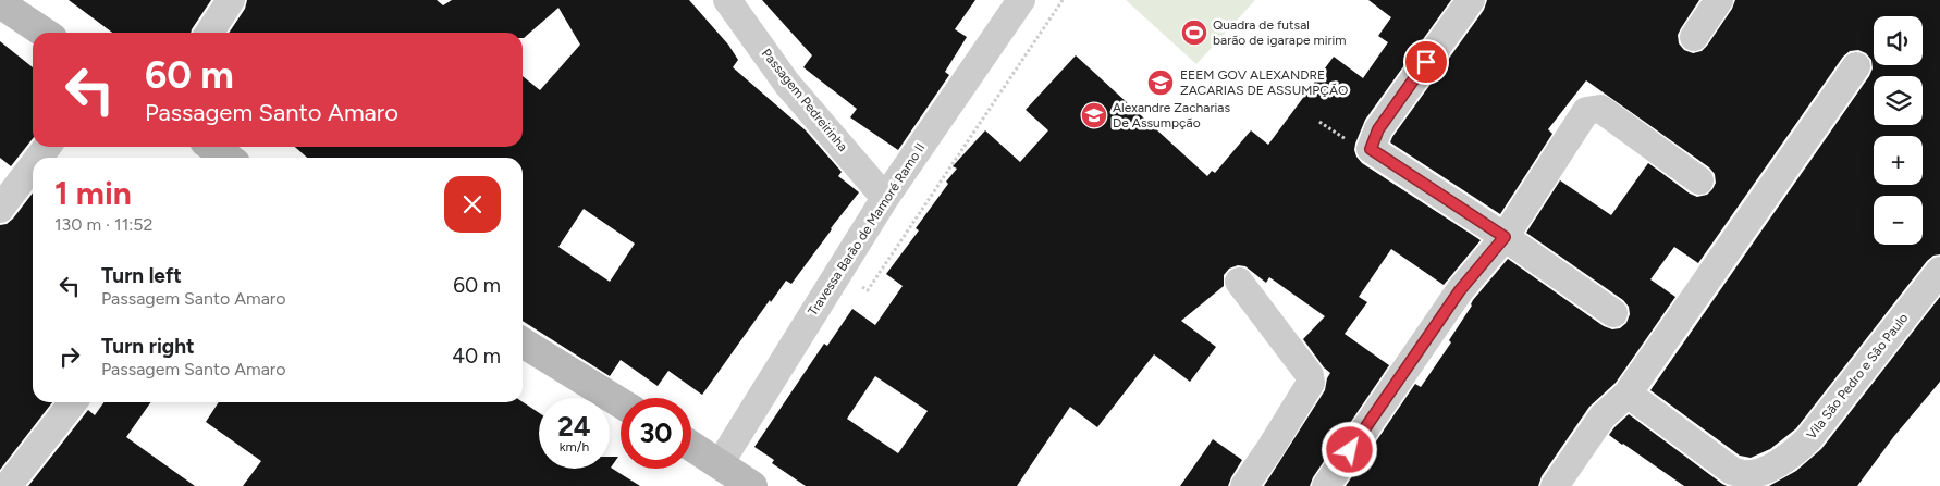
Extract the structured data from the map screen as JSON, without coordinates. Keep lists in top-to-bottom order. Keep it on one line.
{"streets":{"street":["Passagem Pedreirinha","Travessa Barão de Mamoré Ramo II","Vila São Pedro e São Paulo"]},"crossings":[["Passagem Pedreirinha","Travessa Barão de Mamoré Ramo II"]],"places":{"sports":["Quadra de futsal barão de igarape mirim"],"school or university":["EEEM GOV ALEXANDRE ZACARIAS DE ASSUMPÇÃO","Alexandre Zacharias De Assumpção"]},"page":{"map_buttons":["+","−"],"turn":["60 m","Passagem Santo Amaro"],"heading":["1 min","130 m · 11:52"],"list":[{"name":"Turn left","note":"Passagem Santo Amaro","value":"60 m"},{"name":"Turn right","note":"Passagem Santo Amaro","value":"40 m"}],"speed":"24 km/h","limit":"30"}}
